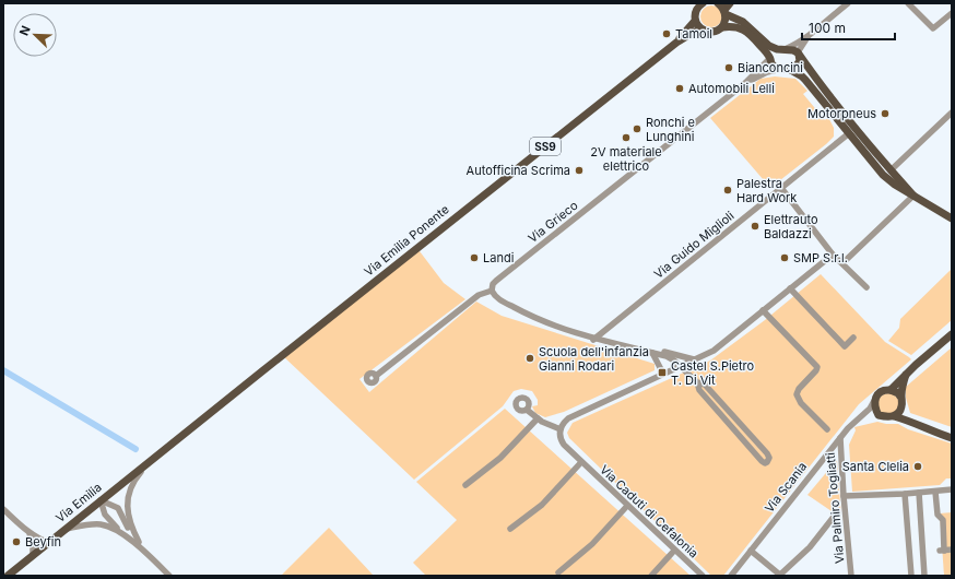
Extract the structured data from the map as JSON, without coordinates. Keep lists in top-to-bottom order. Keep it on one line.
{"streets":{"main road":["SS9","Via Emilia Ponente","Via Scania","Via Emilia"],"street":["Via Grieco","Via Guido Miglioli","Via Palmiro Togliatti","Via Caduti di Cefalonia"]},"crossings":[["SS9","Via Emilia Ponente"],["Via Emilia Ponente","Via Emilia"],["Via Scania","Via Palmiro Togliatti"]],"places":{"other":["Tamoil","Bianconcini","Automobili Lelli","Motorpneus","Ronchi e Lunghini","2V materiale elettrico","Autofficina Scrima","Palestra Hard Work","Elettrauto Baldazzi","Landi","SMP S.r.l.","Scuola dell'infanzia Gianni Rodari","Santa Clelia","Beyfin"],"transit":["Castel S.Pietro T. Di Vit"]},"scale_bar":"100 m","north":"top left"}
